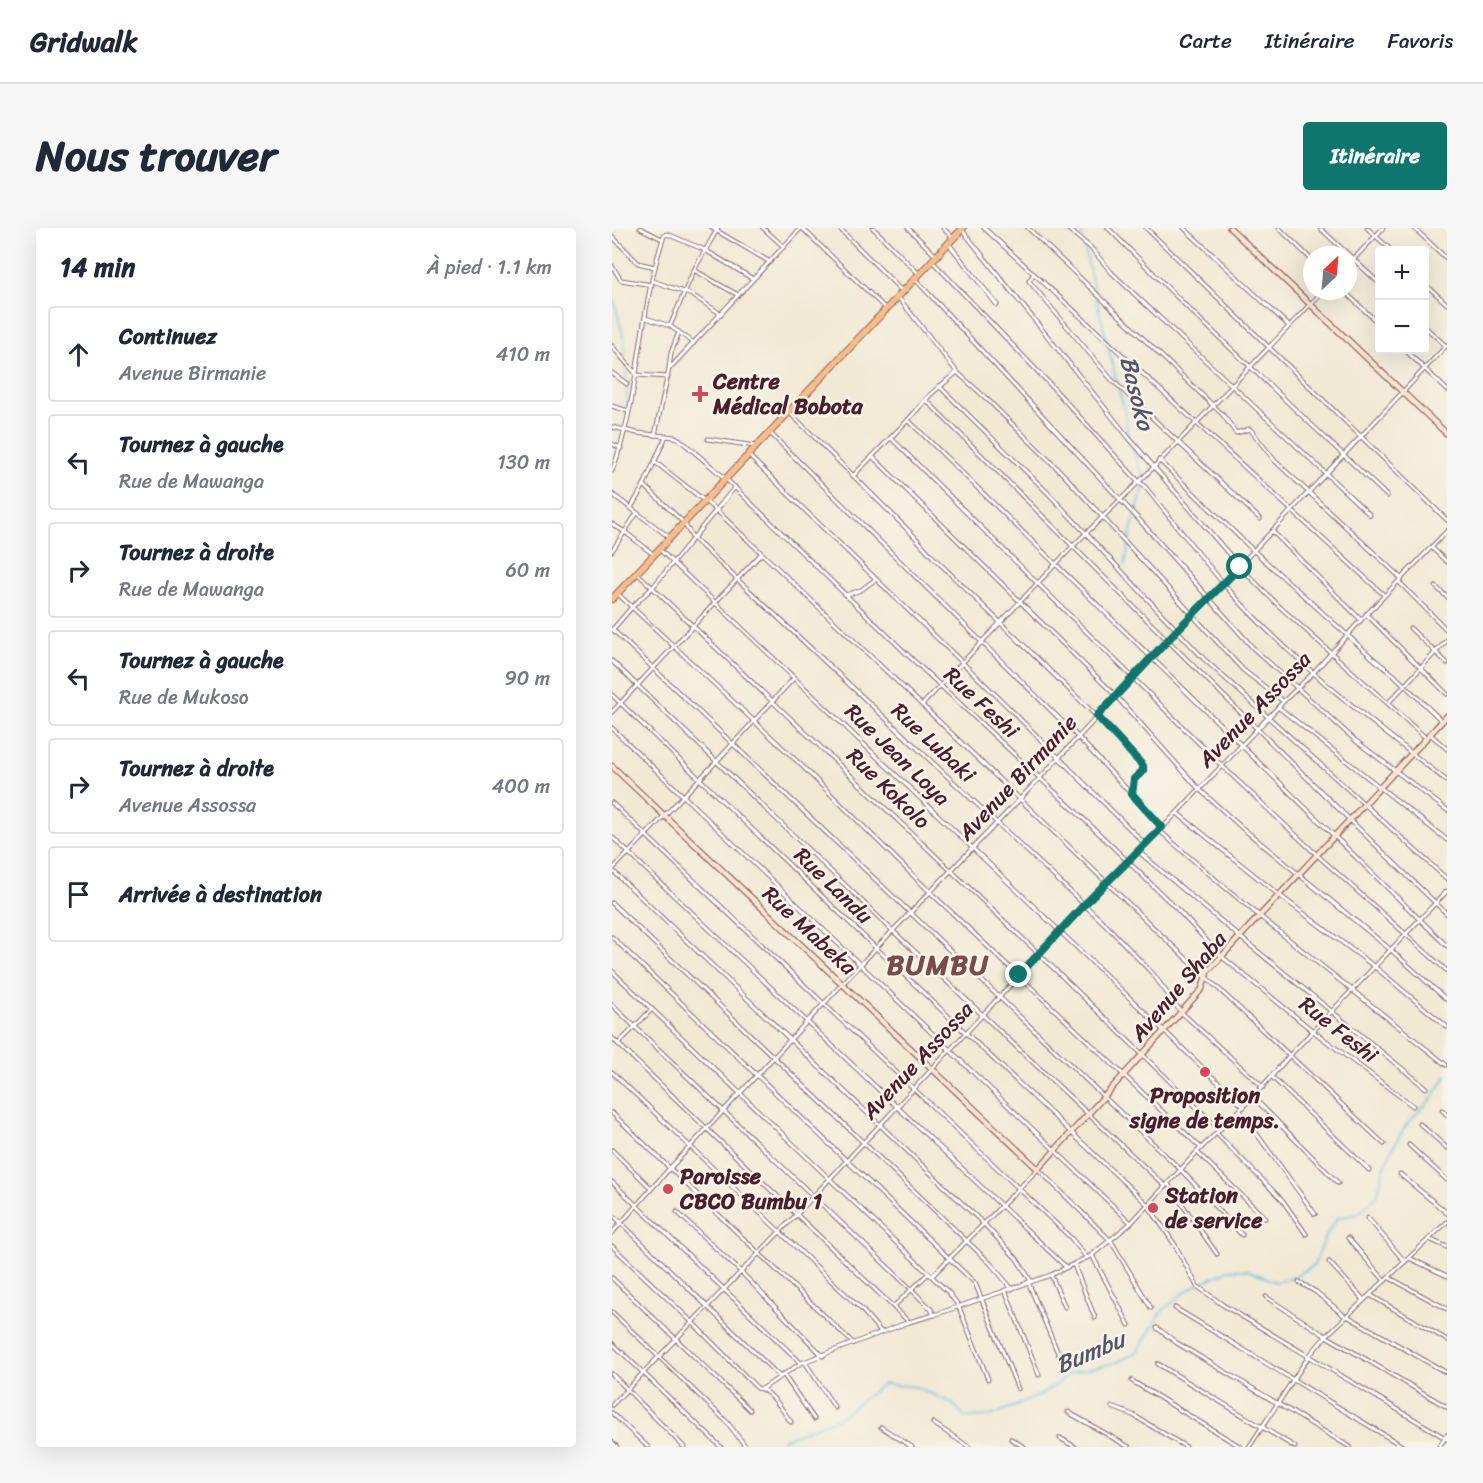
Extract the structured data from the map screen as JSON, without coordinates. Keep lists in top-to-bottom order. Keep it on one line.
{"streets":{"street":["Rue Feshi","Avenue Assossa","Rue Lubaki","Rue Jean Loya","Avenue Birmanie","Rue Kokolo","Rue Landu","Rue Mabeka","Avenue Shaba"]},"crossings":[["Rue Feshi","Avenue Assossa"],["Rue Feshi","Avenue Birmanie"],["Rue Feshi","Avenue Shaba"],["Avenue Assossa","Rue Lubaki"],["Avenue Assossa","Rue Jean Loya"],["Avenue Assossa","Rue Kokolo"],["Avenue Assossa","Rue Landu"],["Avenue Assossa","Rue Mabeka"],["Rue Lubaki","Avenue Birmanie"],["Rue Lubaki","Avenue Shaba"],["Rue Jean Loya","Avenue Birmanie"],["Rue Jean Loya","Avenue Shaba"],["Avenue Birmanie","Rue Kokolo"],["Avenue Birmanie","Rue Landu"],["Avenue Birmanie","Rue Mabeka"],["Rue Kokolo","Avenue Shaba"],["Rue Landu","Avenue Shaba"],["Rue Mabeka","Avenue Shaba"]],"districts":["BUMBU"],"water":["Basoko","Bumbu"],"places":{"health":["Centre Médical Bobota"],"other":["Proposition signe de temps.","Paroisse CBCO Bumbu 1","Station de service"]},"north":"top right","page":{"header":"Gridwalk","nav":["Carte","Itinéraire","Favoris"],"title":"Nous trouver","buttons":"Itinéraire","heading":["14 min","À pied · 1.1 km"],"map_buttons":["+","−"],"list":[["Continuez","Avenue Birmanie","410 m"],["Tournez à gauche","Rue de Mawanga","130 m"],["Tournez à droite","Rue de Mawanga","60 m"],["Tournez à gauche","Rue de Mukoso","90 m"],["Tournez à droite","Avenue Assossa","400 m"],"Arrivée à destination"]}}
